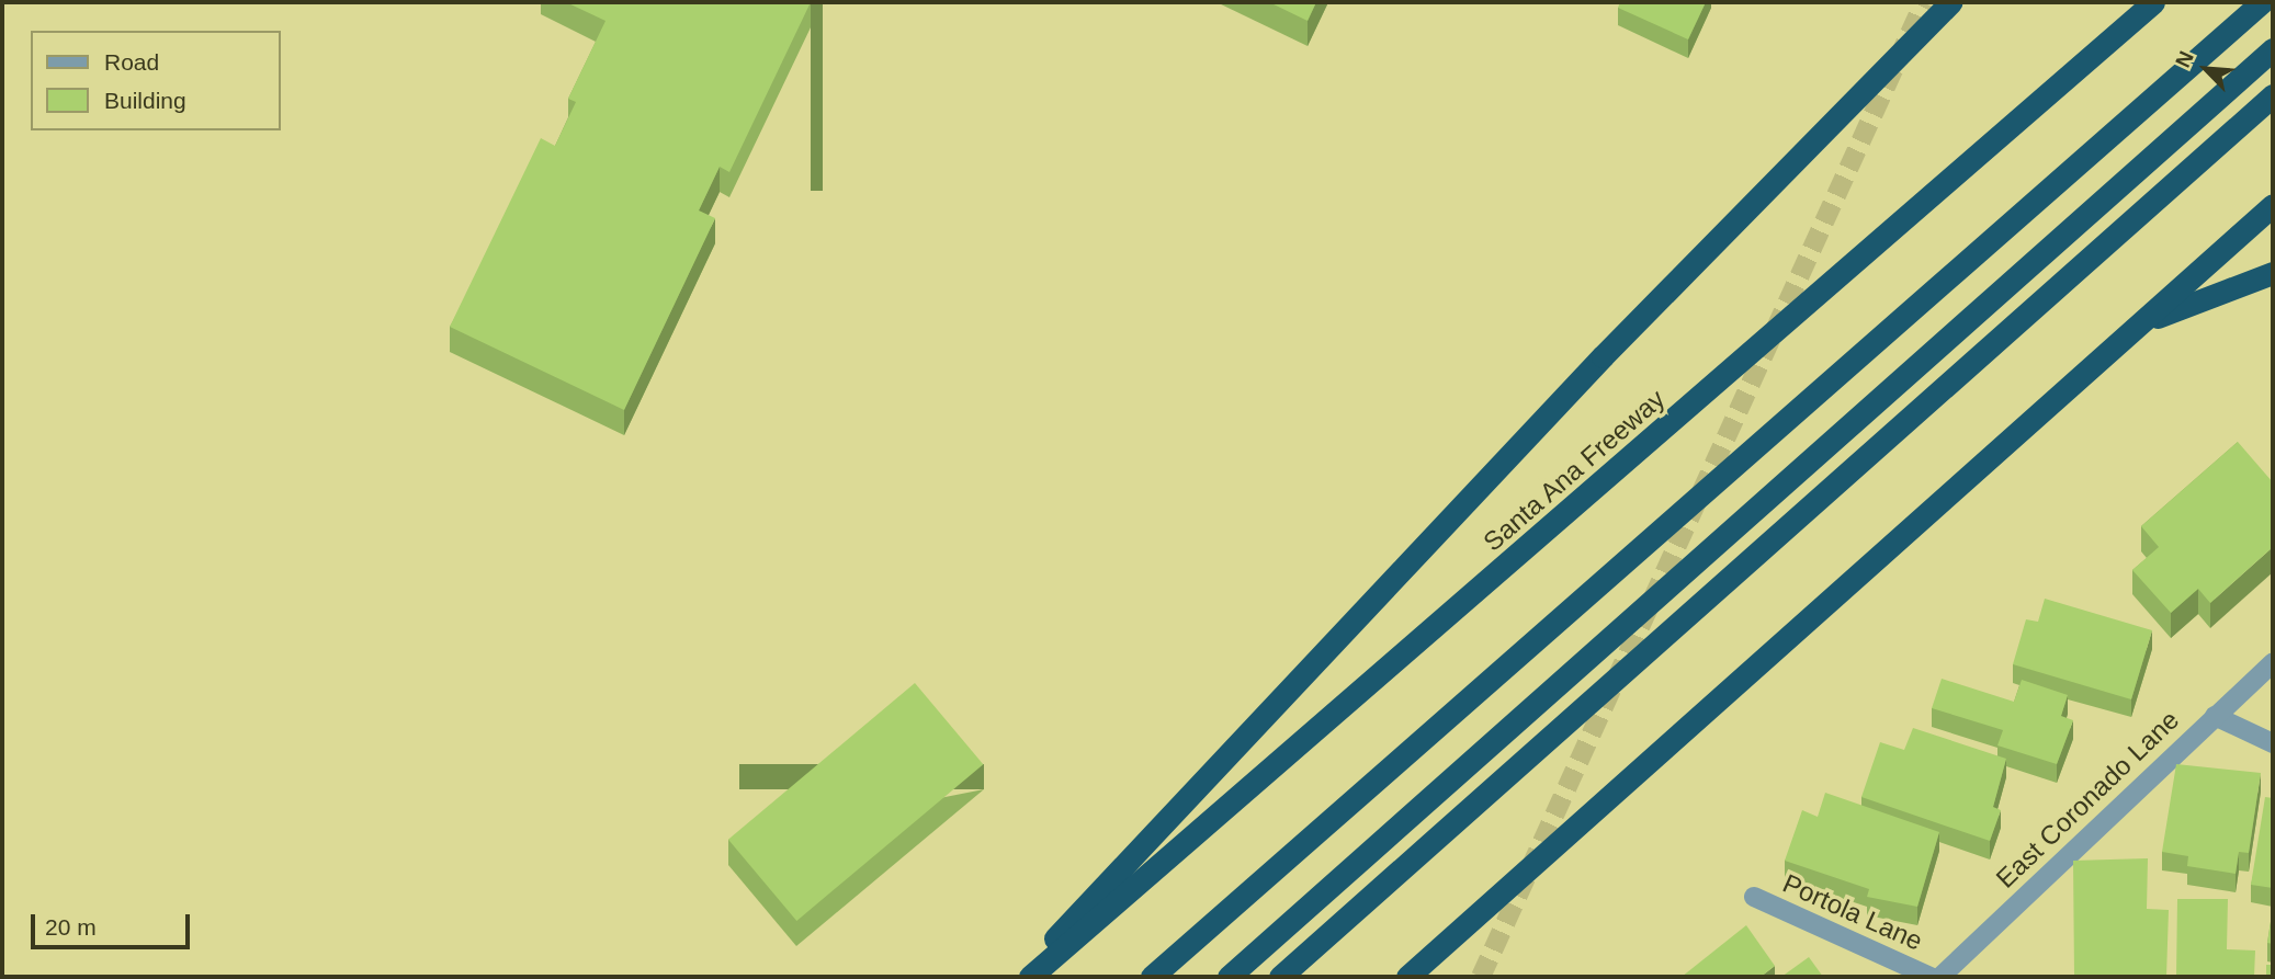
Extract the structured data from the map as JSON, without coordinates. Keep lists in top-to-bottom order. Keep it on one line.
{"streets":{"highway":["Santa Ana Freeway"],"street":["East Coronado Lane","Portola Lane"]},"legend":["Road","Building"],"scale_bar":"20 m","north":"top left"}
